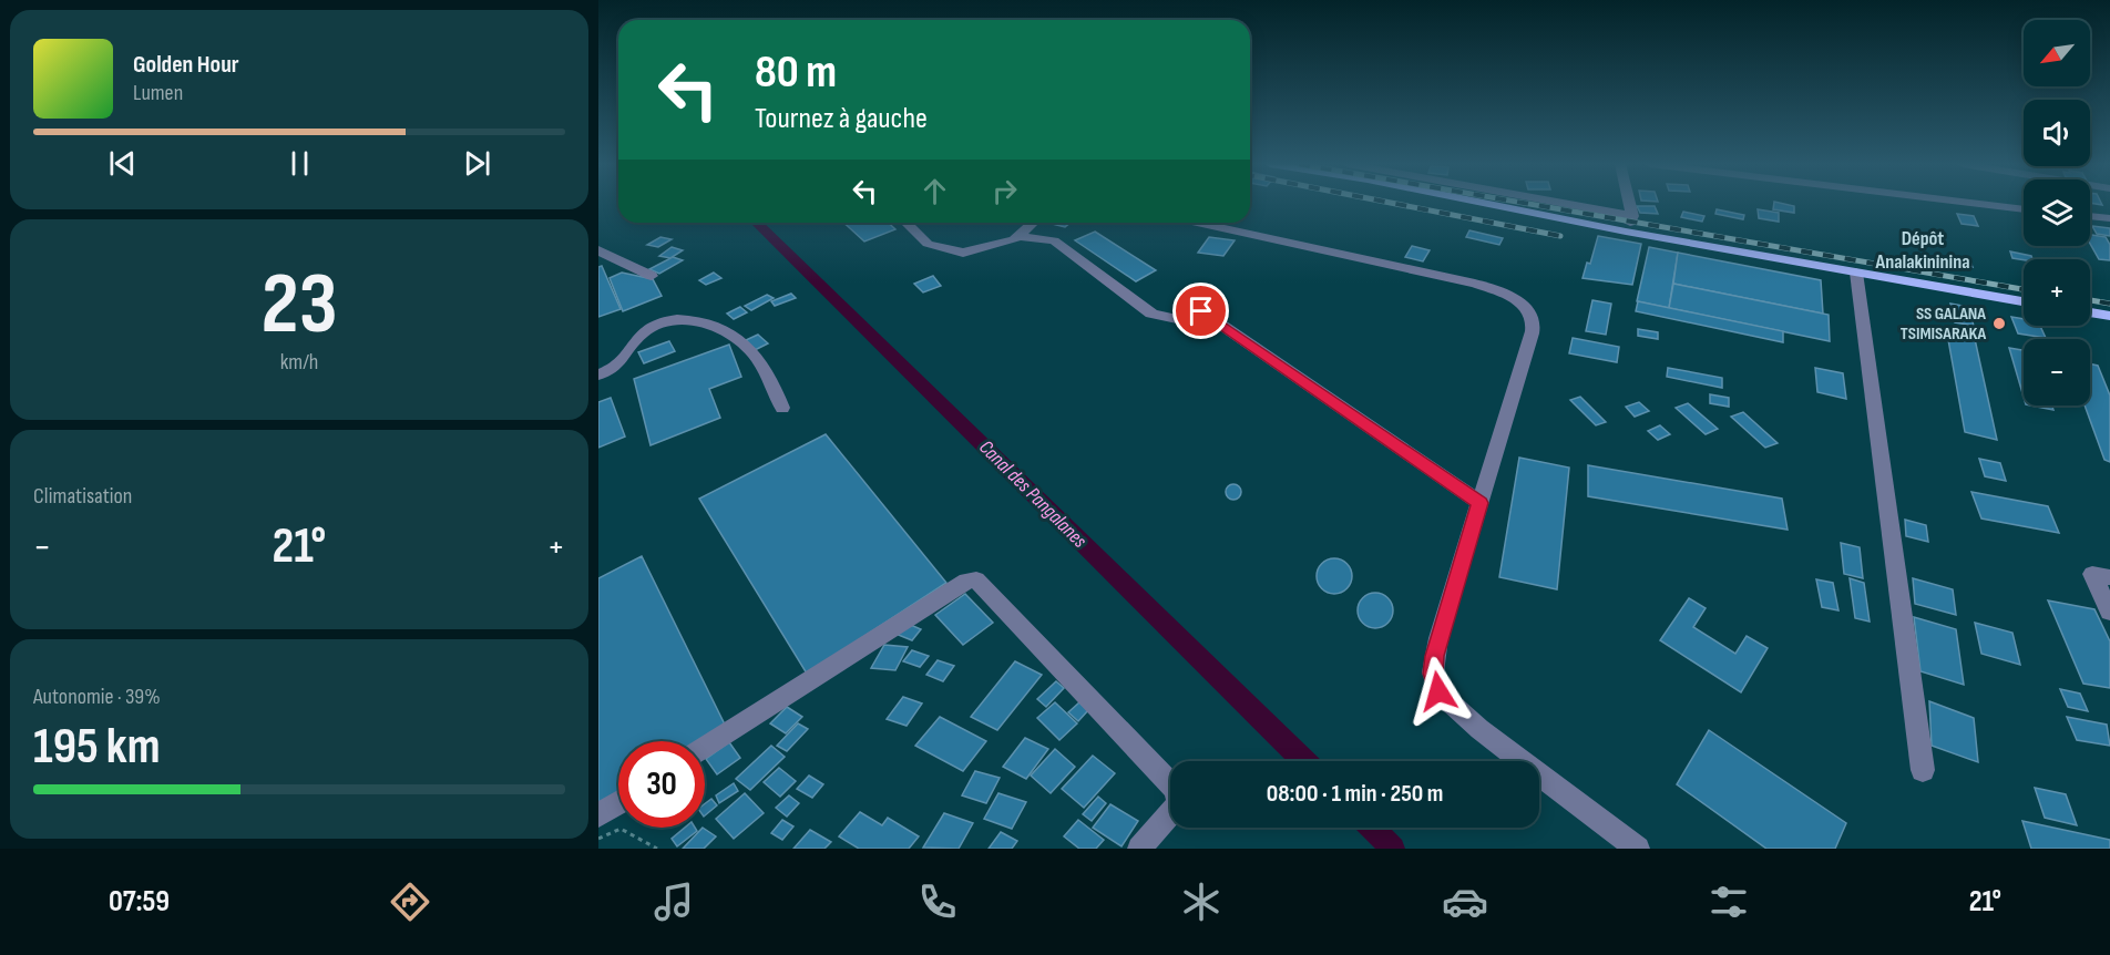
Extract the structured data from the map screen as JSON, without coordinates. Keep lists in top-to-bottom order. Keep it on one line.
{"districts":["Dépôt Analakininina"],"water":["Canal des Pangalanes"],"places":["SS GALANA TSIMISARAKA"],"north":"bottom left","page":{"map_buttons":["+","−"],"turn":["80 m","Tournez à gauche"],"song":["Golden Hour","Lumen"],"tile":[["23","km/h"],"Climatisation",["Autonomie · 39%","195 km"]],"heat":["−","21°","+"],"limit":"30","trip":"08:00 · 1 min · 250 m","tabs":["07:59","21°"]}}
